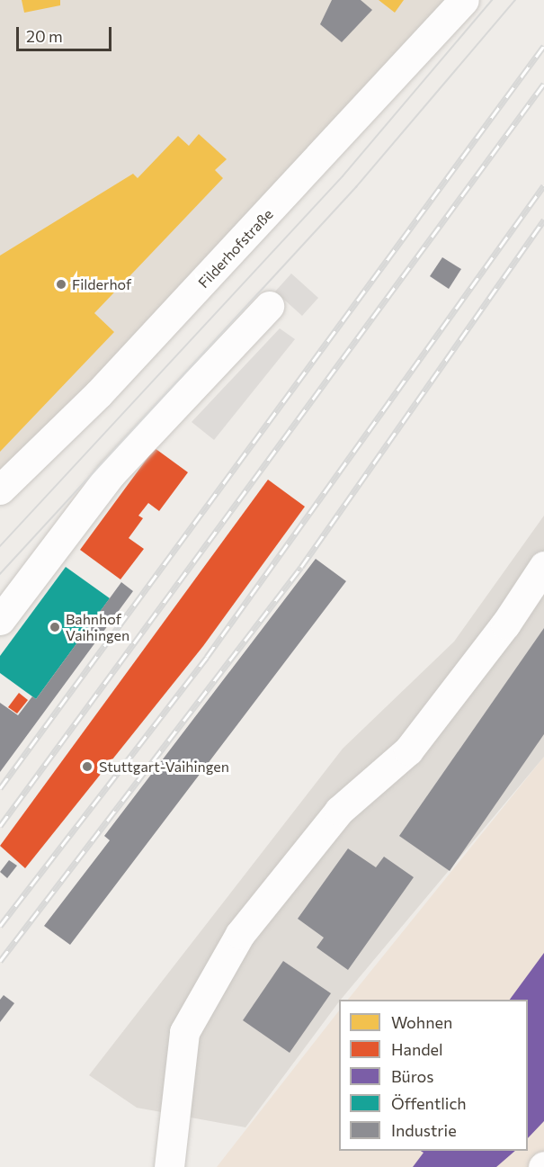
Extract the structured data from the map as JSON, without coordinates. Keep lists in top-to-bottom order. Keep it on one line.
{"streets":{"street":["Filderhofstraße"]},"places":["Filderhof","Bahnhof Vaihingen","Stuttgart-Vaihingen"],"legend":["Wohnen","Handel","Büros","Öffentlich","Industrie"],"scale_bar":"20 m"}
